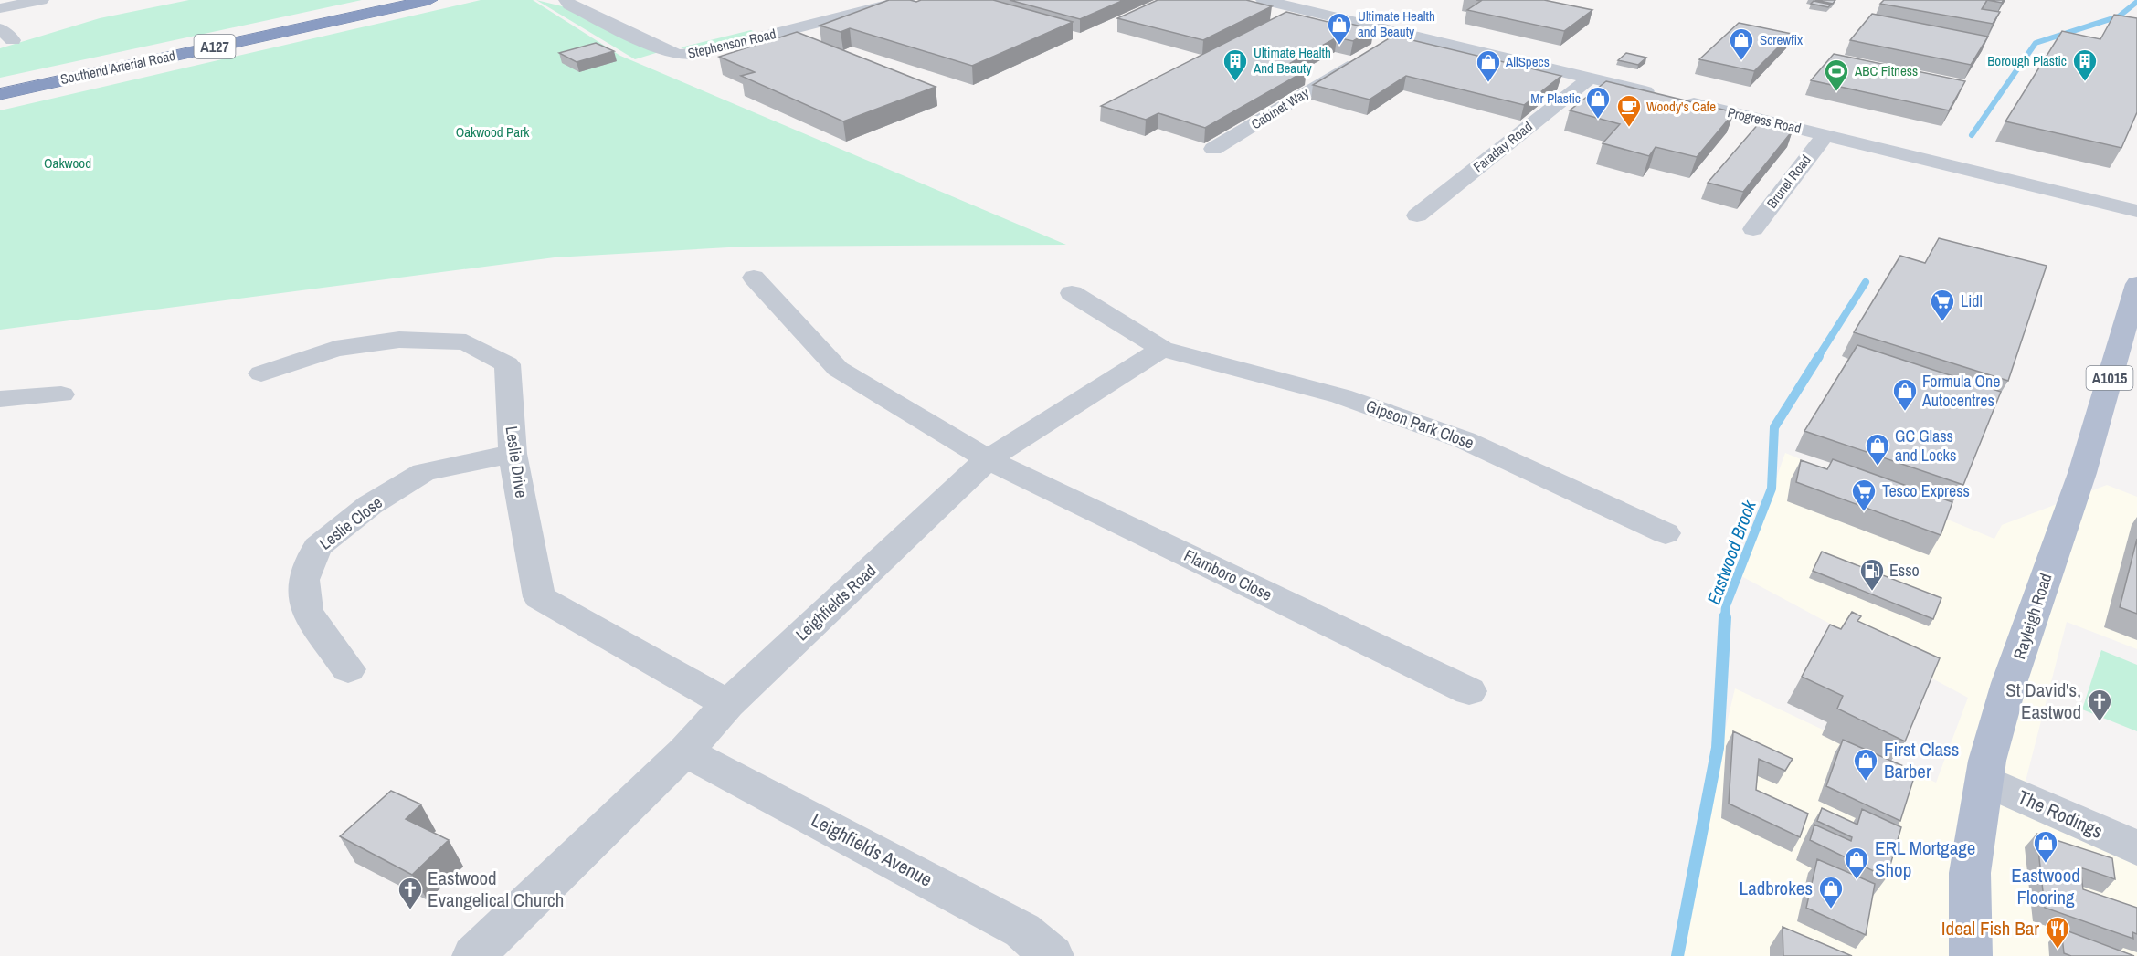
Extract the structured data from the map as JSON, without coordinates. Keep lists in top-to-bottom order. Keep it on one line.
{"streets":{"highway":["A127","Southend Arterial Road"],"main road":["A1015","Rayleigh Road"],"street":["Stephenson Road","Cabinet Way","Progress Road","Faraday Road","Brunel Road","Gipson Park Close","Leslie Drive","Leslie Close","Flamboro Close","Leighfields Road","The Rodings","Leighfields Avenue"]},"crossings":[["Progress Road","Faraday Road"],["Progress Road","Brunel Road"],["Leslie Drive","Leslie Close"],["Leslie Drive","Leighfields Road"],["Flamboro Close","Leighfields Road"],["Leighfields Road","Leighfields Avenue"],["Rayleigh Road","The Rodings"]],"water":["Eastwood Brook"],"parks":["Oakwood Park","Oakwood"],"places":{"shop":["Ultimate Health and Beauty","Screwfix","AllSpecs","Mr Plastic","Formula One Autocentres","GC Glass and Locks","First Class Barber","Eastwood Flooring","ERL Mortgage Shop","Ladbrokes"],"building":["Ultimate Health And Beauty","Borough Plastic"],"sports":["ABC Fitness"],"cafe":["Woody's Cafe"],"supermarket":["Lidl","Tesco Express"],"fuel station":["Esso"],"church":["St David's, Eastwod","Eastwood Evangelical Church"],"restaurant":["Ideal Fish Bar"]}}
